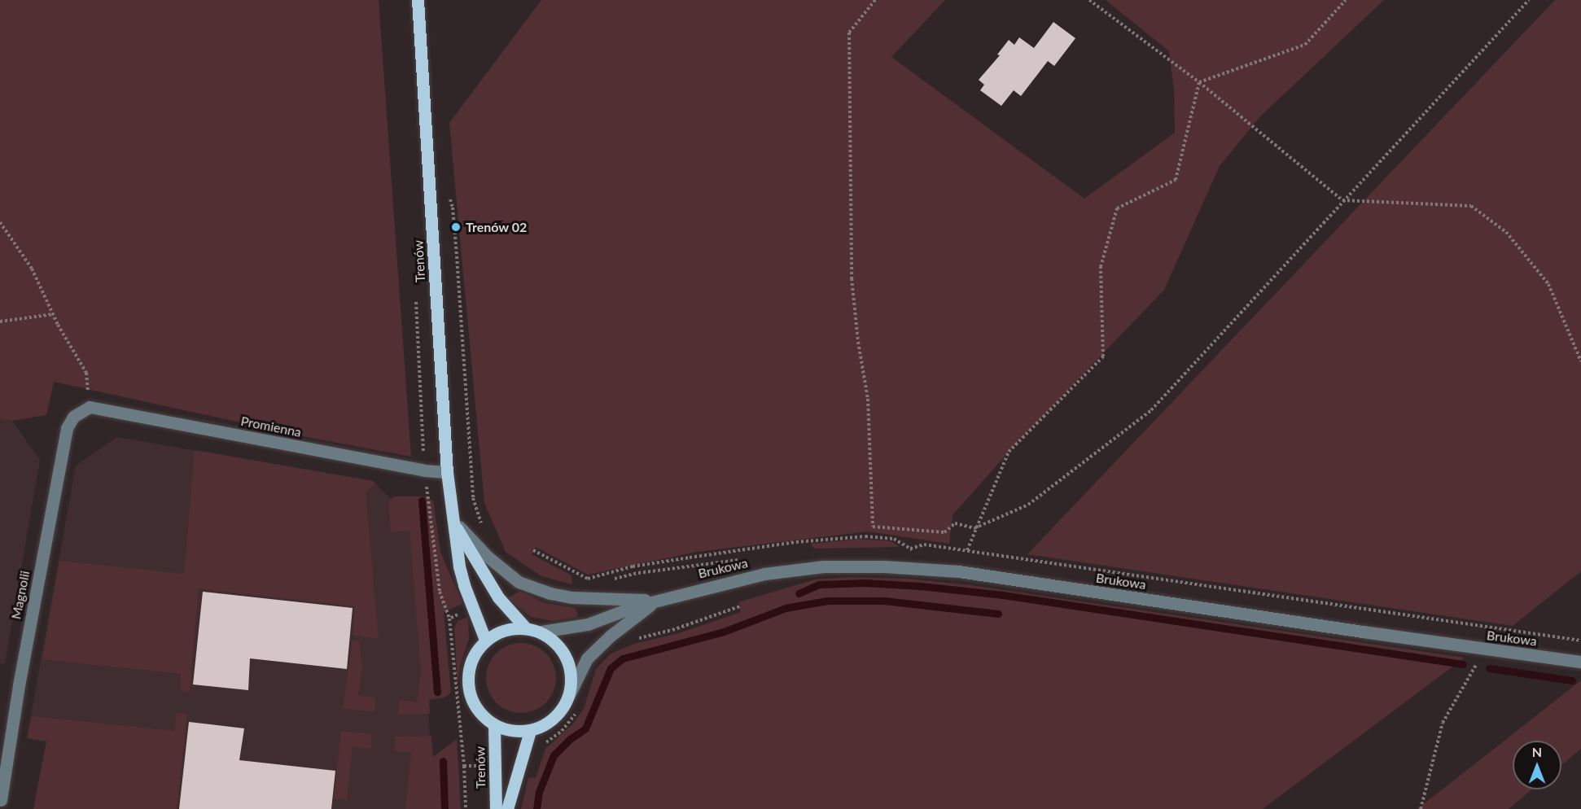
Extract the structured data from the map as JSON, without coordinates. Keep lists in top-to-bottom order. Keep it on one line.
{"streets":{"main road":["Trenów"],"street":["Promienna","Brukowa","Magnolii"]},"crossings":[["Trenów","Promienna"],["Trenów","Brukowa"],["Promienna","Magnolii"]],"places":["Trenów 02"],"north":"top"}
